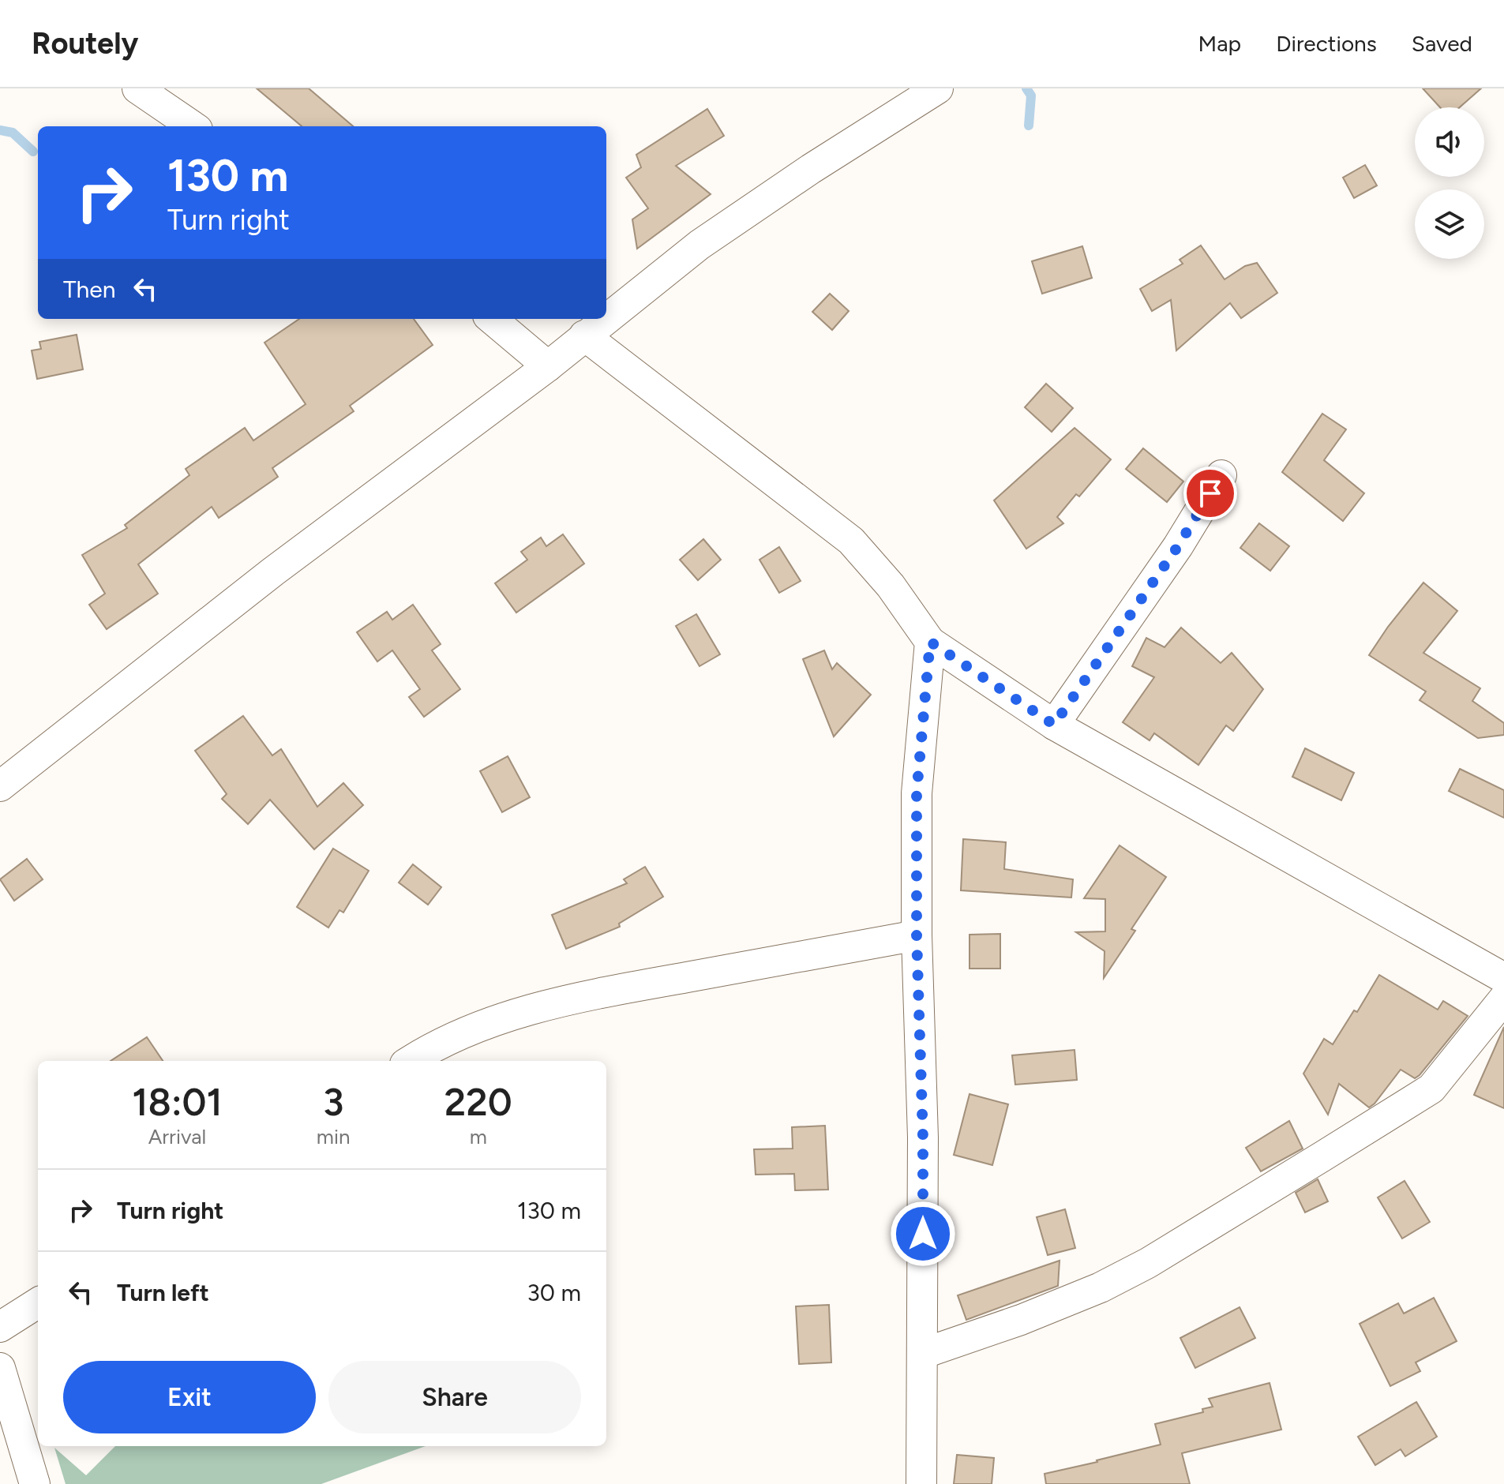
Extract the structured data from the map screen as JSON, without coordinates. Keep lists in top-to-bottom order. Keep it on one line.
{"page":{"header":"Routely","nav":["Map","Directions","Saved"],"turn":["130 m","Turn right"],"then":"Then","eta":["18:01","Arrival","3","min","220","m"],"list":[{"name":"Turn right","value":"130 m"},{"name":"Turn left","value":"30 m"}],"buttons":["Exit","Share"]}}
